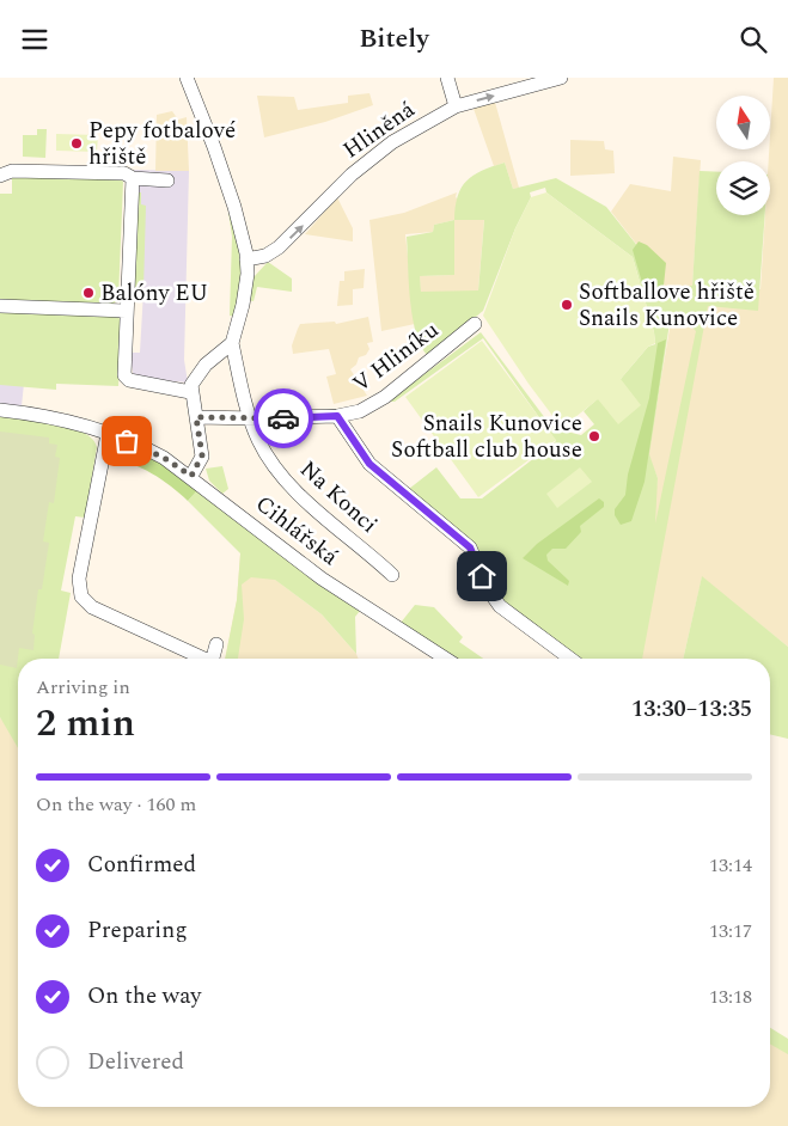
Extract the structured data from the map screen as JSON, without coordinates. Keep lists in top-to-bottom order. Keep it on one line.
{"streets":{"street":["Hliněná","V Hliníku","Na Konci","Cihlářská"]},"crossings":[["V Hliníku","Na Konci"]],"one_way":["Hliněná"],"places":["Pepy fotbalové hřiště","Balóny EU","Softballove hřiště Snails Kunovice","Snails Kunovice Softball club house"],"north":"top","page":{"header":"Bitely","heading":["2 min","Arriving in","13:30–13:35"],"bar":"On the way · 160 m","list":[["Confirmed","13:14"],["Preparing","13:17"],["On the way","13:18"],"Delivered"]}}
